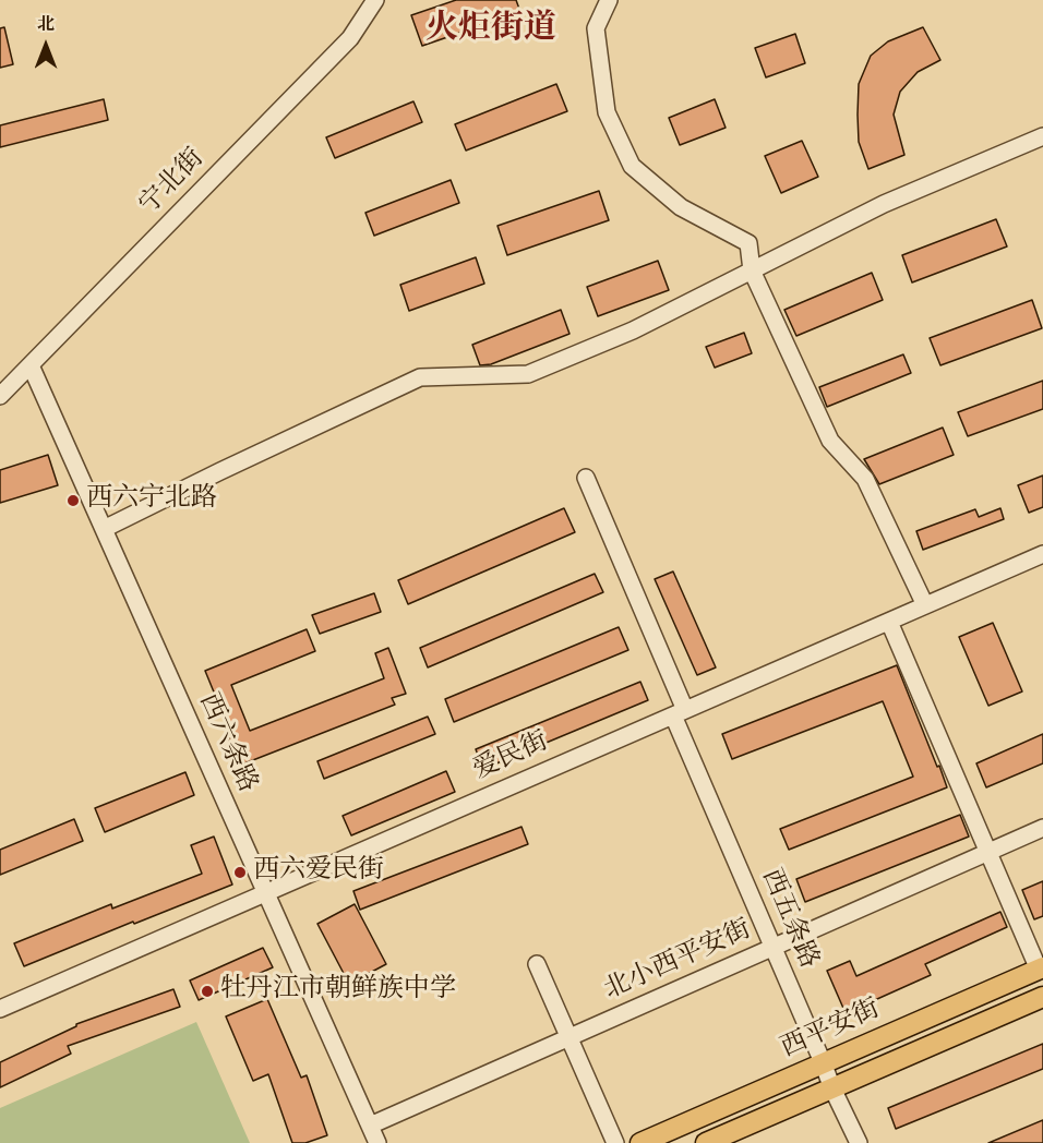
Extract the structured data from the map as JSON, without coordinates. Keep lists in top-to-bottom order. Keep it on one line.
{"streets":{"main road":["西平安街"],"street":["宁北街","西六条路","爱民街","西五条路","北小西平安街"]},"crossings":[["宁北街","西六条路"],["西六条路","爱民街"],["西六条路","北小西平安街"],["爱民街","西五条路"],["西五条路","北小西平安街"],["西五条路","西平安街"]],"districts":["火炬街道"],"places":["西六宁北路","西六爱民街","牡丹江市朝鲜族中学"],"north":"top"}
